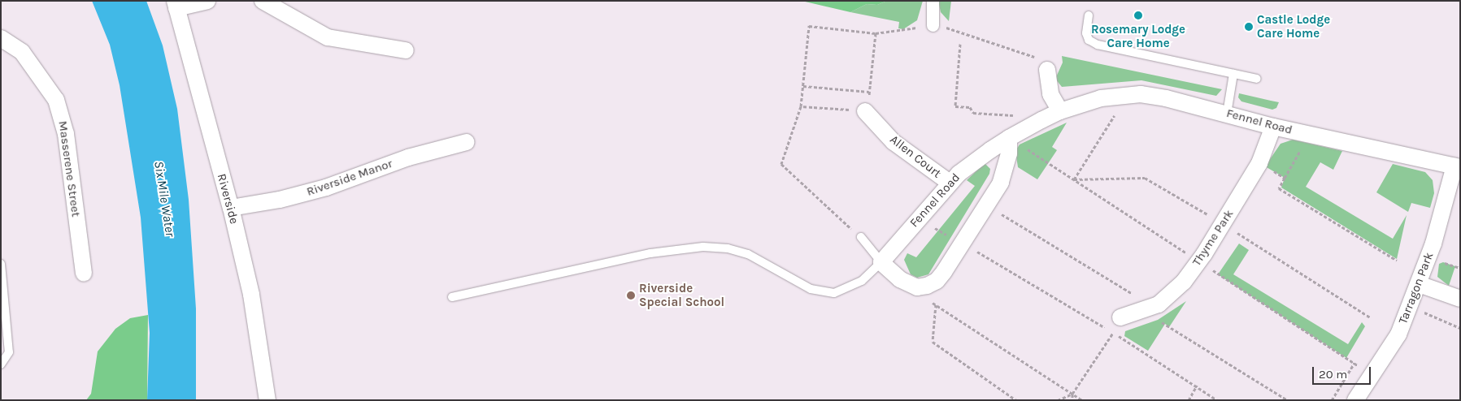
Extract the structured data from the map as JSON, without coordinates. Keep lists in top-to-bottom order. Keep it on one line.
{"streets":{"street":["Fennel Road","Allen Court","Masserene Street","Riverside Manor","Riverside","Thyme Park","Tarragon Park"]},"crossings":[["Fennel Road","Allen Court"],["Fennel Road","Thyme Park"],["Fennel Road","Tarragon Park"],["Riverside Manor","Riverside"]],"water":["Six Mile Water"],"places":["Rosemary Lodge Care Home","Castle Lodge Care Home","Riverside Special School"],"scale_bar":"20 m"}
